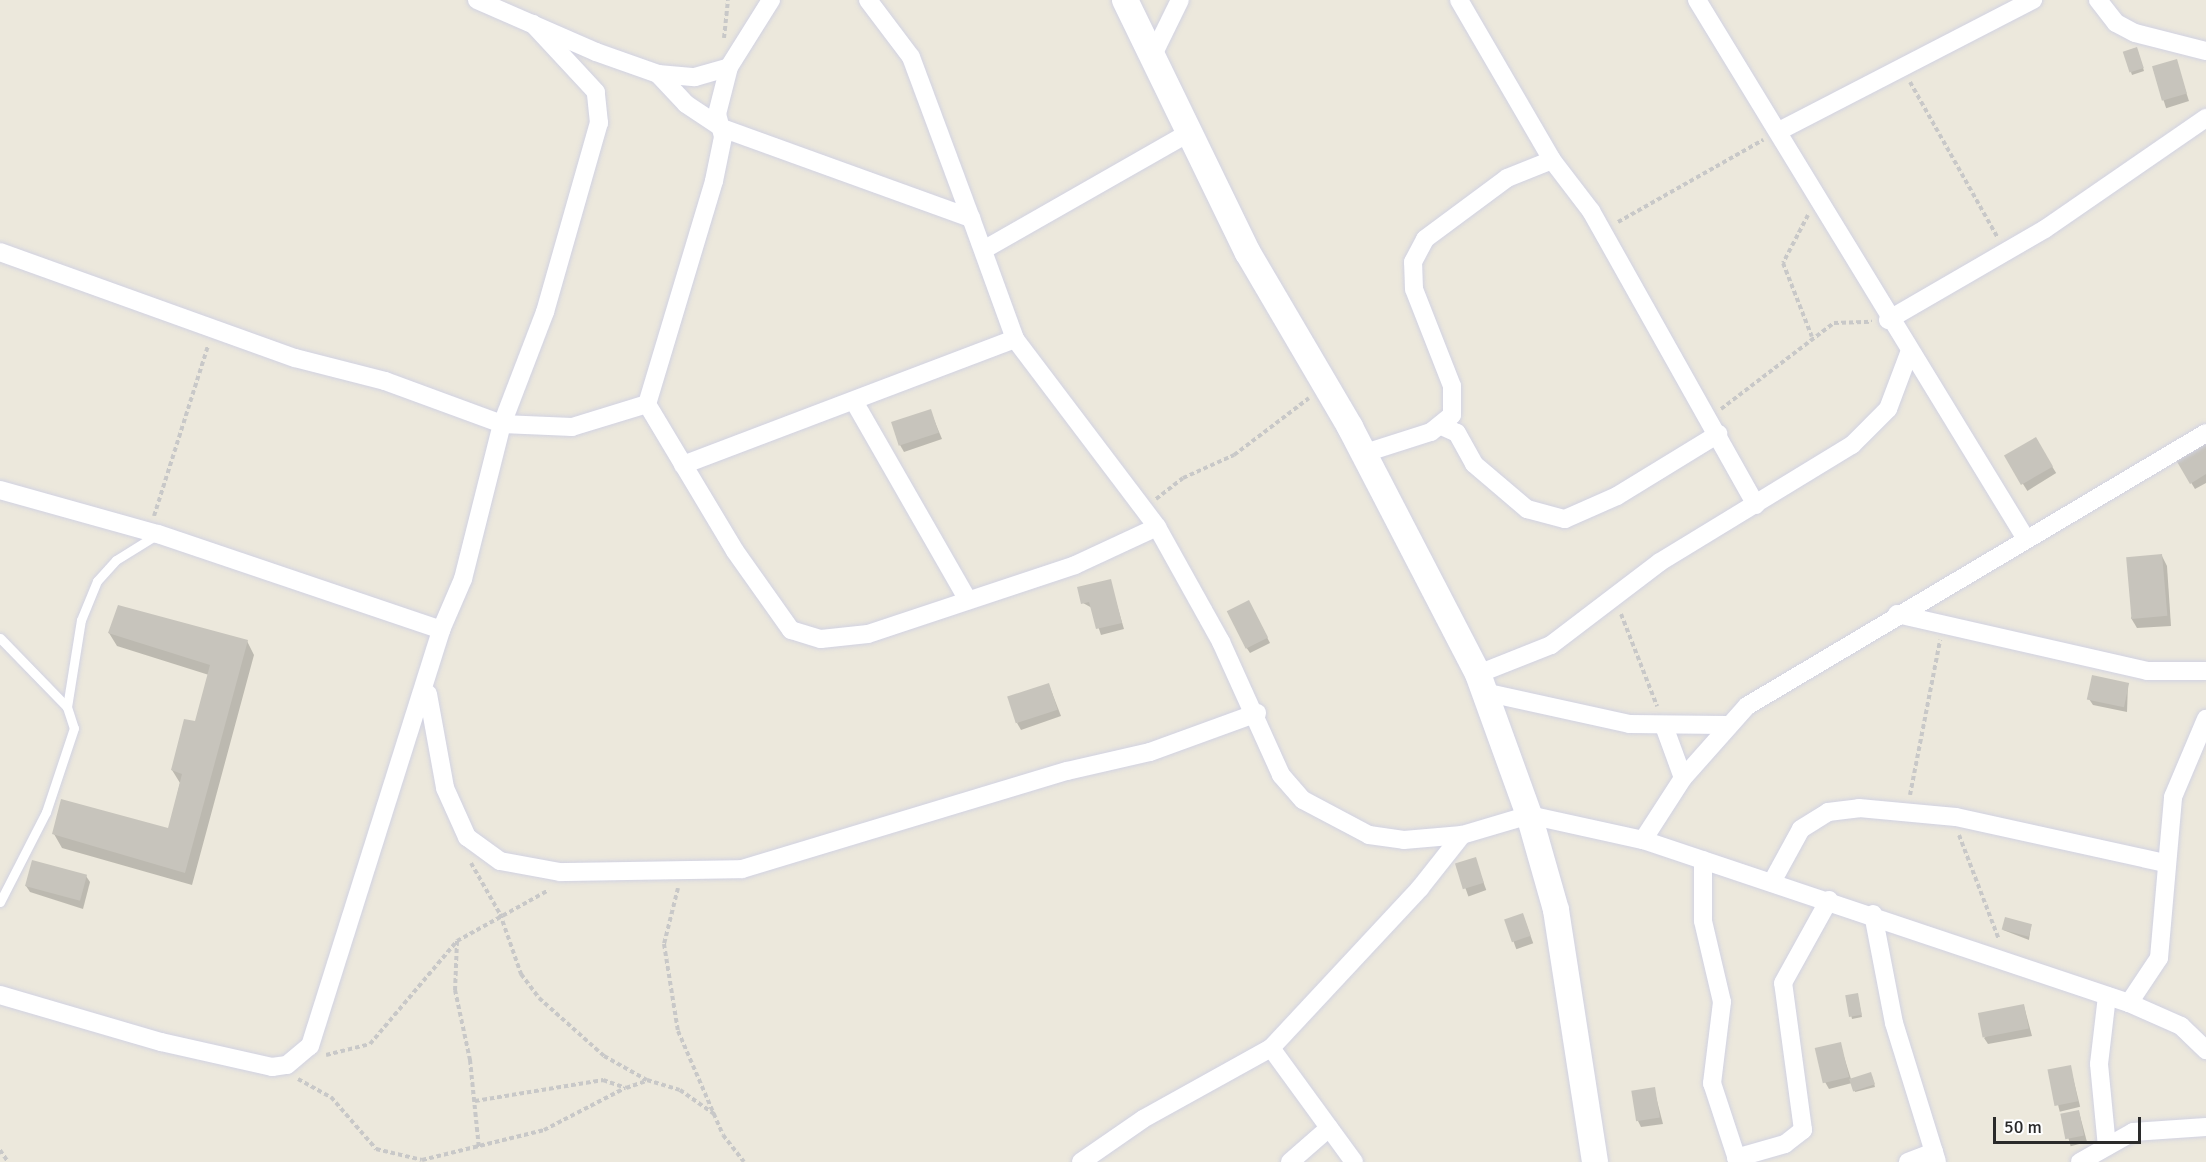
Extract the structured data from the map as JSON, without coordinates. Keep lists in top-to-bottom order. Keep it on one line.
{"scale_bar":"50 m"}
